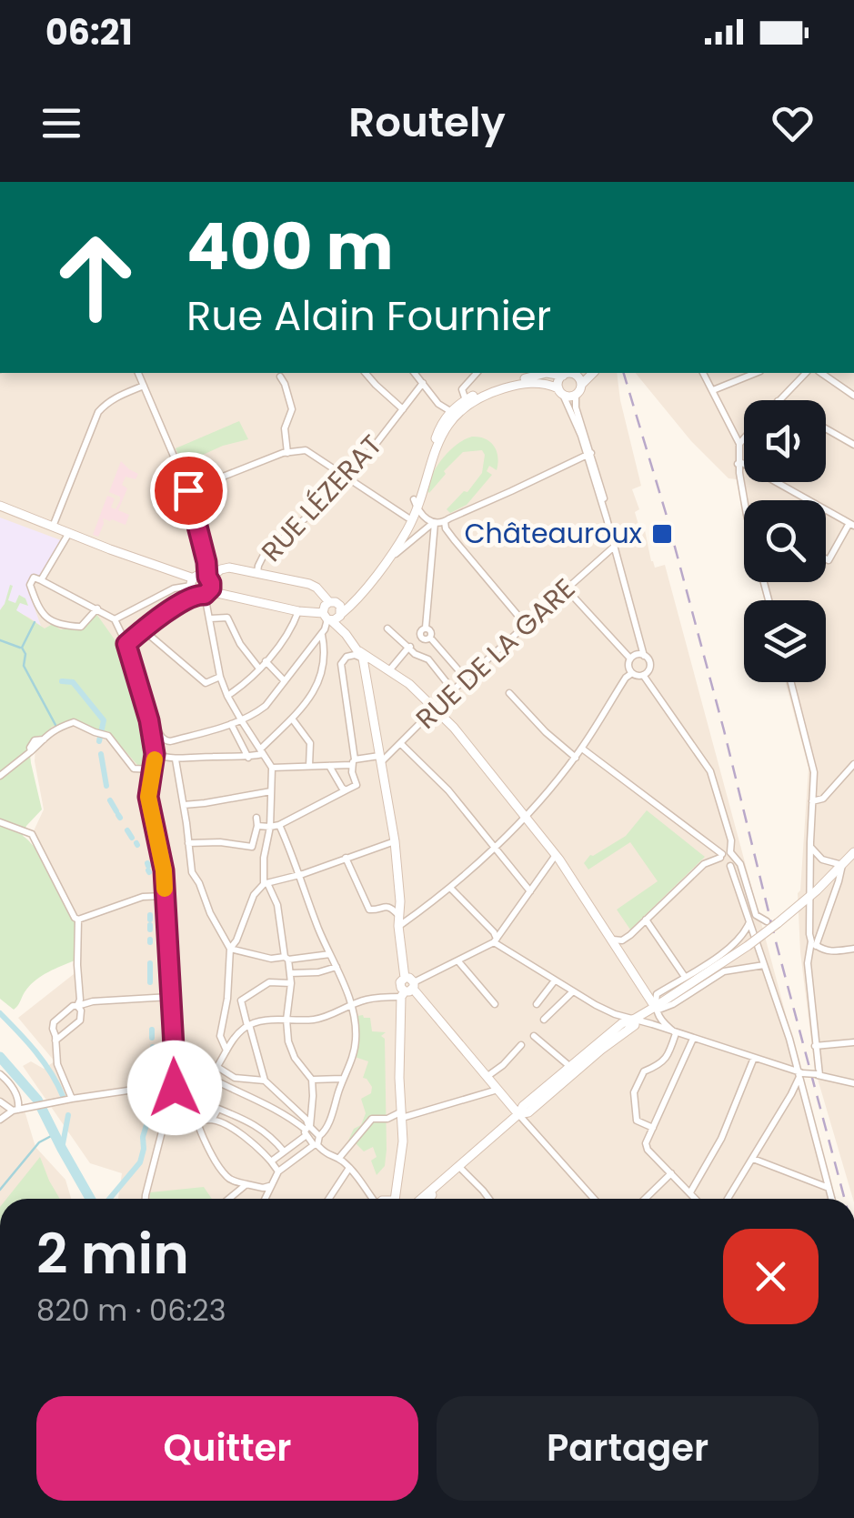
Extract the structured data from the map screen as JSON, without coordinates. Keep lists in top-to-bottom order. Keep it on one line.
{"streets":{"street":["RUE LÉZERAT","RUE DE LA GARE"]},"places":{"transit":["Châteauroux"]},"page":{"status":"06:21","header":"Routely","turn":["400 m","Rue Alain Fournier"],"heading":["2 min","820 m · 06:23"],"buttons":["Quitter","Partager"]}}
